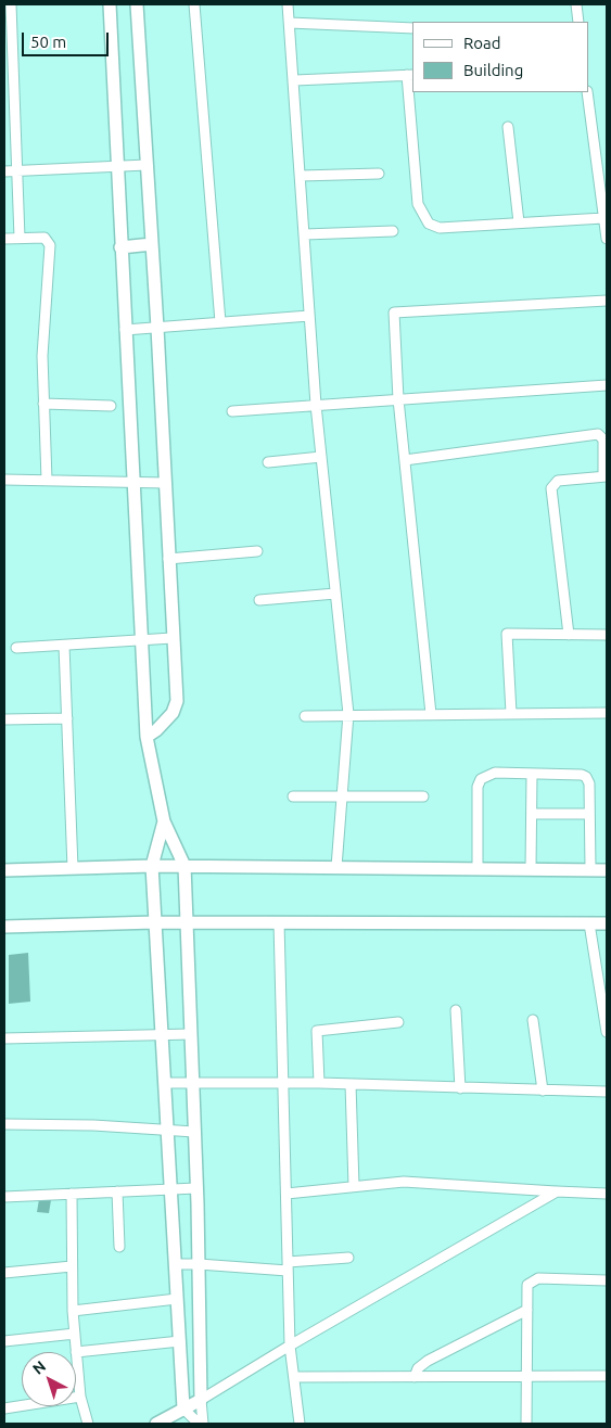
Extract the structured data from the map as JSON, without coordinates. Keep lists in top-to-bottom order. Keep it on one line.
{"legend":["Road","Building"],"scale_bar":"50 m","north":"top left"}
